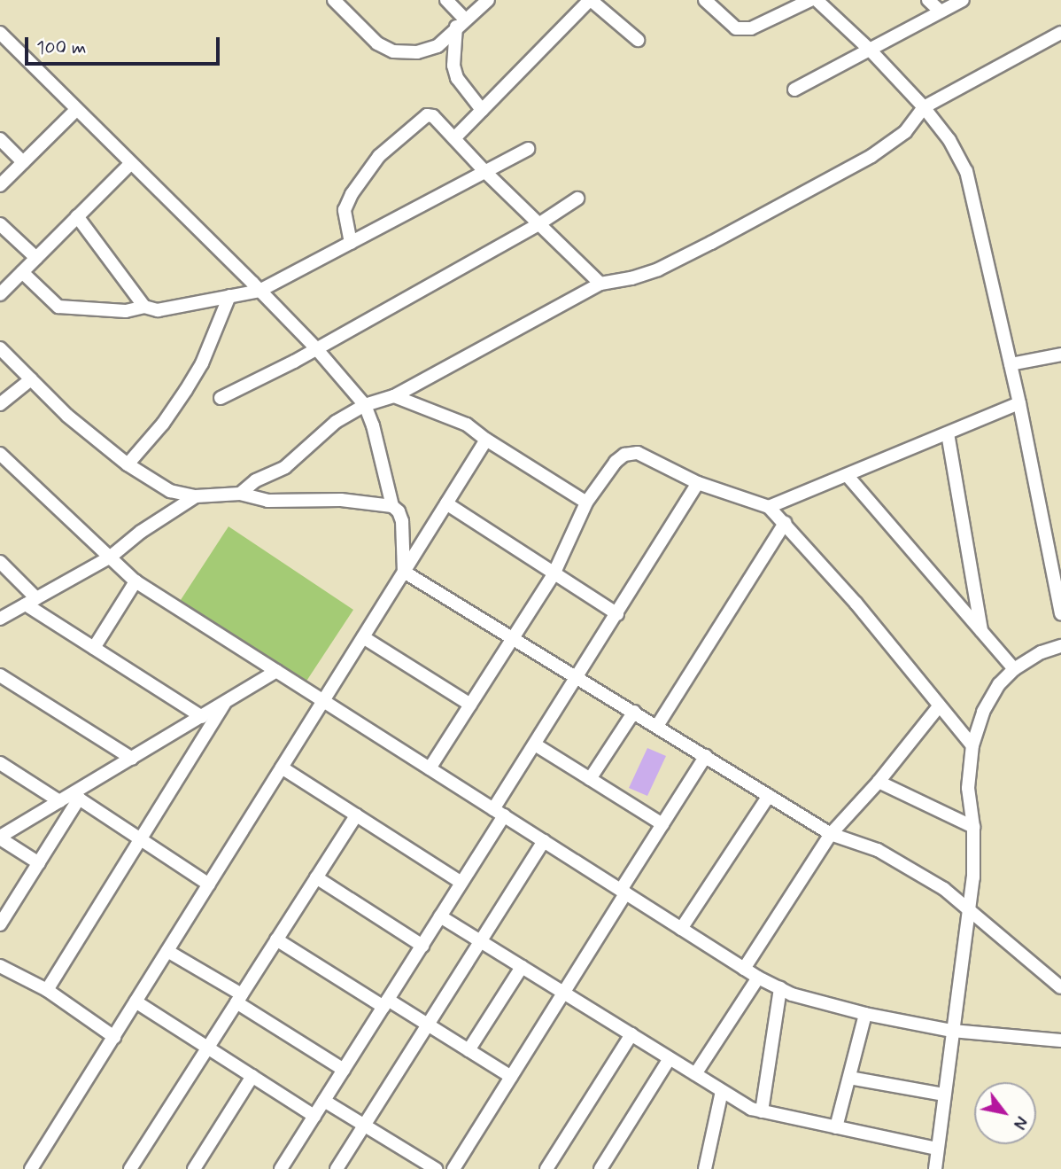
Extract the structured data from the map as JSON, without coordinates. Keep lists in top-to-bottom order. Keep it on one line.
{"scale_bar":"100 m","north":"bottom right"}
